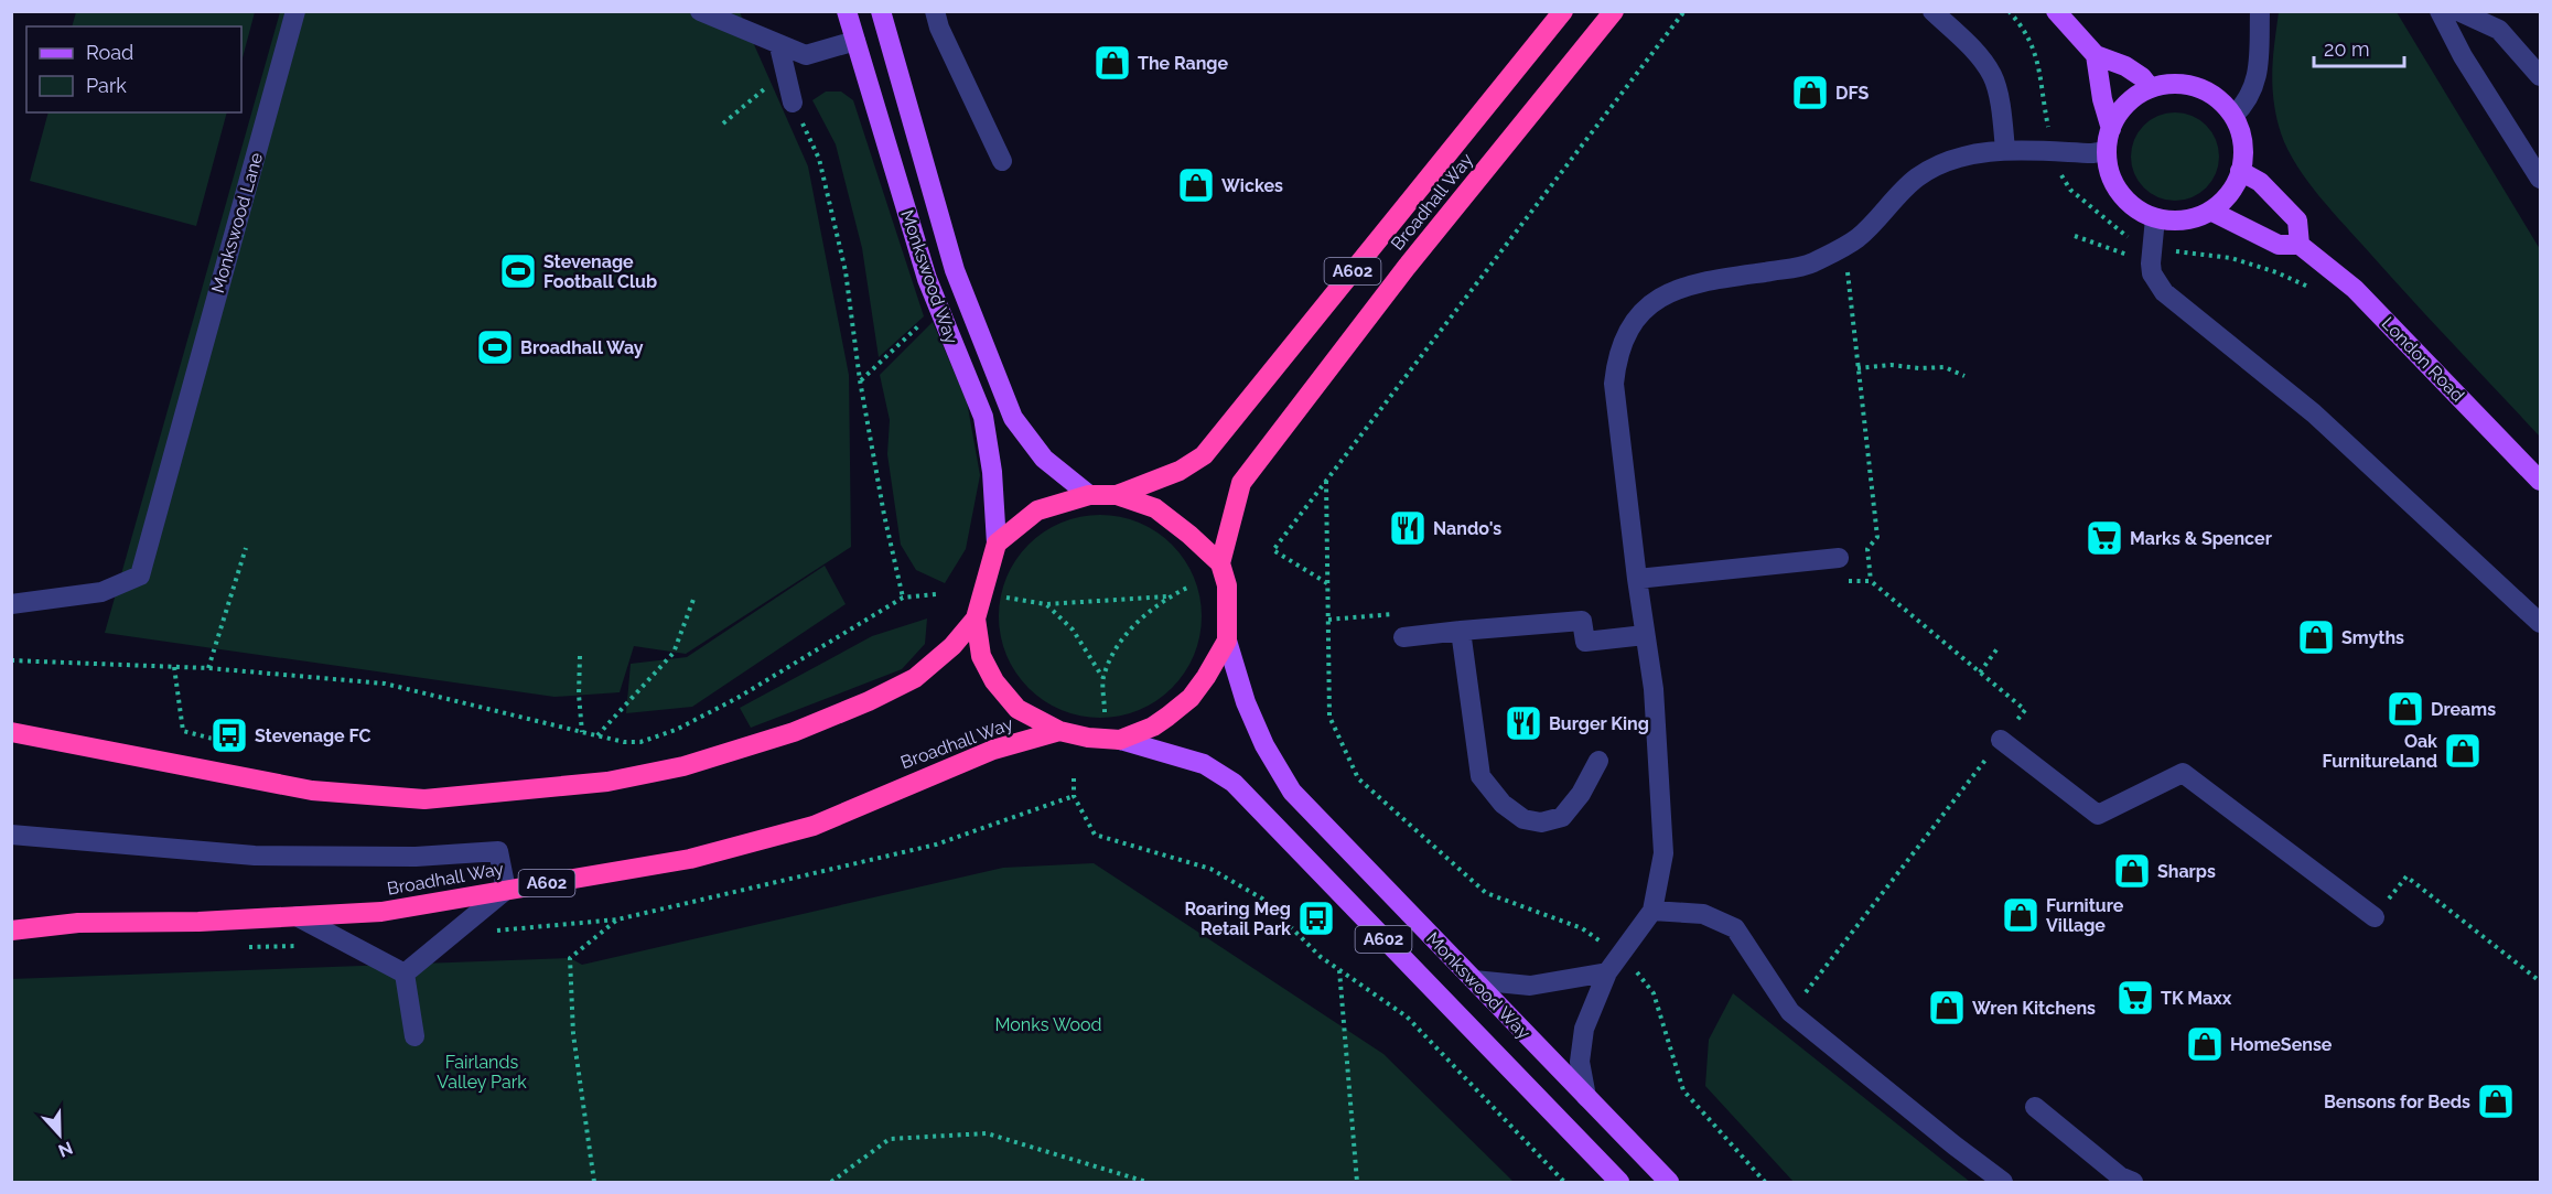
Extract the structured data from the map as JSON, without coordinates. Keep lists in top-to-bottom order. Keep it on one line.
{"streets":{"highway":["Broadhall Way","A602"],"main road":["Monkswood Way","London Road"],"street":["Monkswood Lane"]},"parks":["Monks Wood","Fairlands Valley Park"],"places":{"shop":["The Range","DFS","Wickes","Smyths","Dreams","Oak Furnitureland","Sharps","Furniture Village","Wren Kitchens","HomeSense","Bensons for Beds"],"sports":["Stevenage Football Club","Broadhall Way"],"restaurant":["Nando's","Burger King"],"supermarket":["Marks & Spencer","TK Maxx"],"bus stop":["Stevenage FC","Roaring Meg Retail Park"]},"legend":["Road","Park"],"scale_bar":"20 m","north":"bottom"}
